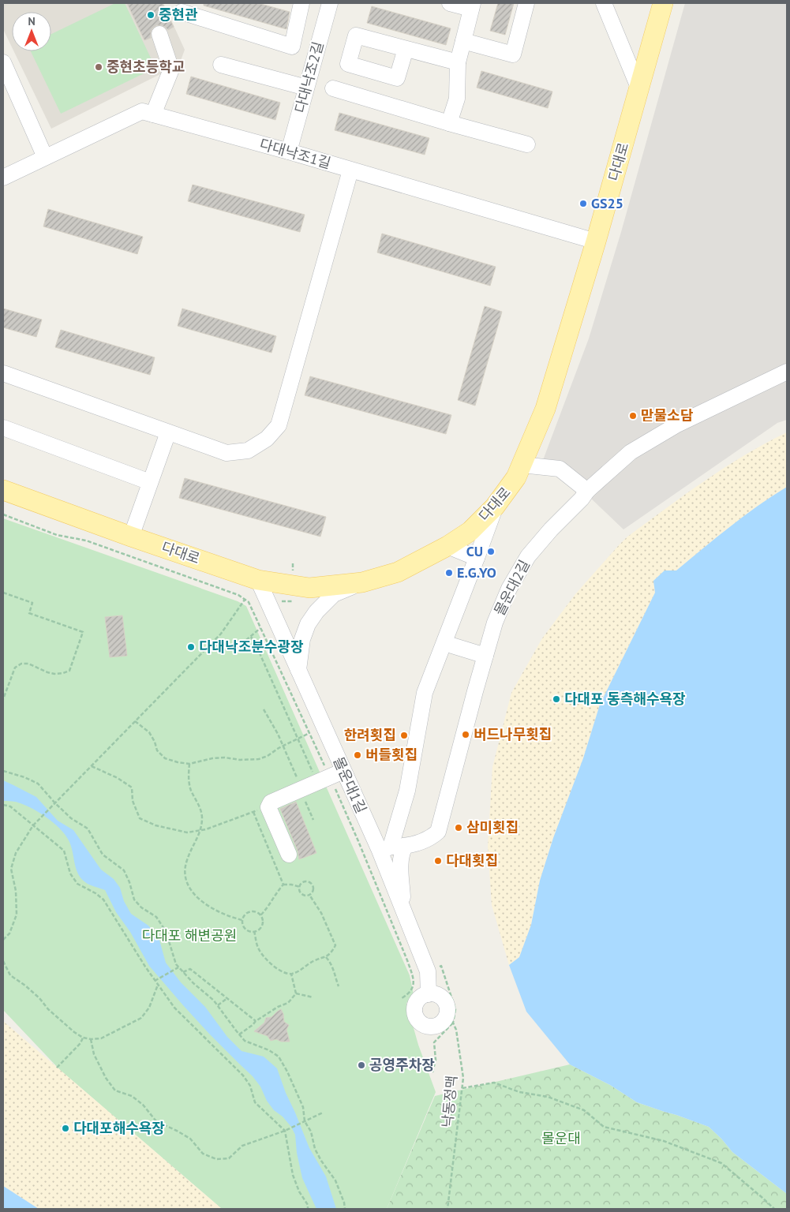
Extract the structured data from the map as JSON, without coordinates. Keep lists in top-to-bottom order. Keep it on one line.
{"streets":{"main road":["다대로"],"street":["다대낙조2길","다대낙조1길","몰운대2길","몰운대1길"],"path":["낙동정맥"]},"crossings":[["다대낙조2길","다대낙조1길"],["다대낙조1길","다대로"],["다대로","몰운대1길"],["몰운대2길","몰운대1길"],["몰운대1길","낙동정맥"]],"parks":["다대포 해변공원","몰운대"],"places":["중현관","중현초등학교","GS25","맏물소담","CU","E.G.YO","다대낙조분수광장","다대포 동측해수욕장","버드나무횟집","한려횟집","버들횟집","삼미횟집","다대횟집","공영주차장","다대포해수욕장"],"north":"top"}
